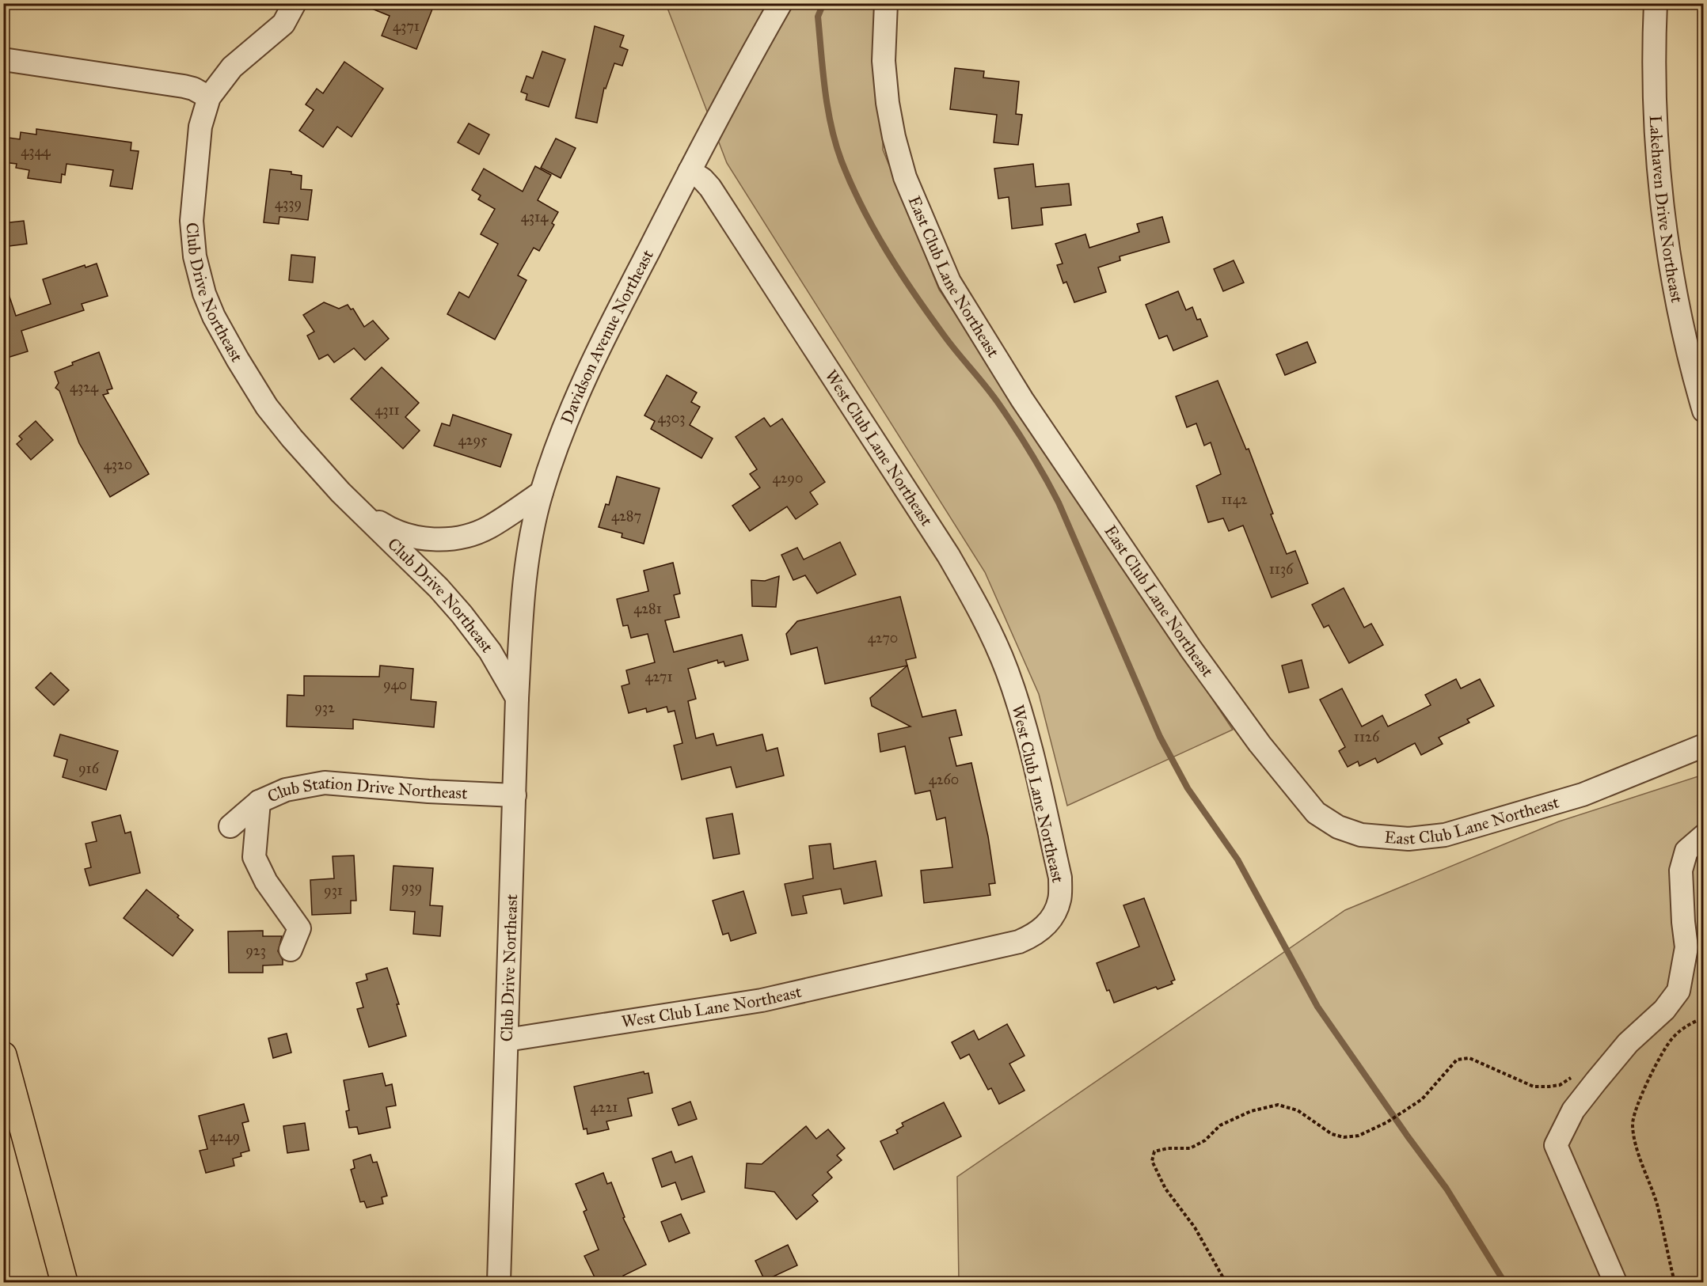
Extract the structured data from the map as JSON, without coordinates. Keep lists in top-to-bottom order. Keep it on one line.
{"streets":{"street":["Lakehaven Drive Northeast","East Club Lane Northeast","Club Drive Northeast","Davidson Avenue Northeast","West Club Lane Northeast","Club Station Drive Northeast"]},"crossings":[["Club Drive Northeast","Davidson Avenue Northeast"],["Club Drive Northeast","West Club Lane Northeast"],["Club Drive Northeast","Club Station Drive Northeast"],["Davidson Avenue Northeast","West Club Lane Northeast"]],"house_numbers":["4371","4344","4339","4314","4324","4311","4303","4295","4320","4290","1142","4287","1136","4281","4270","4271","940","932","1126","916","4260","939","931","923","4221","4249"]}
